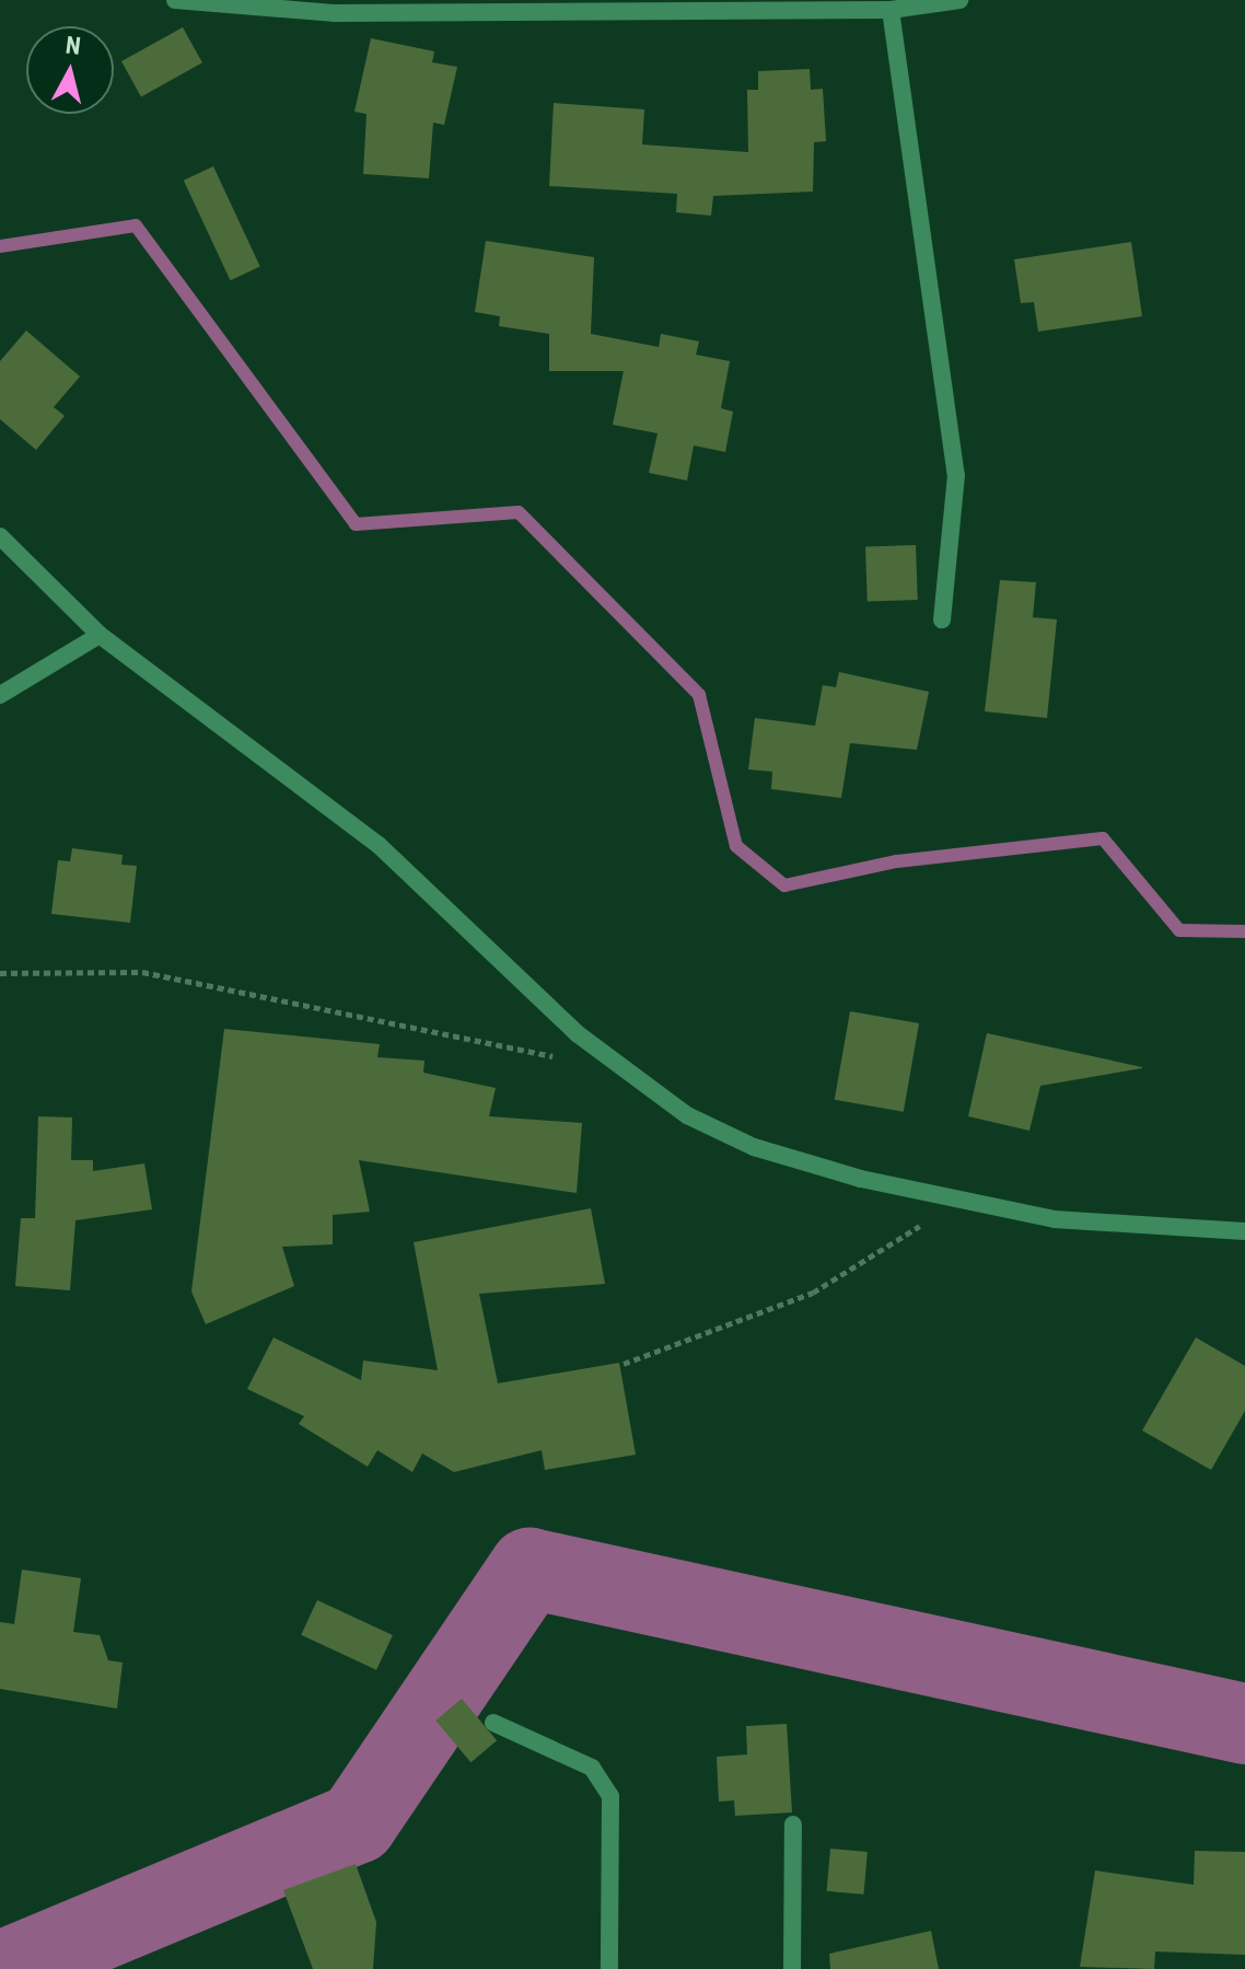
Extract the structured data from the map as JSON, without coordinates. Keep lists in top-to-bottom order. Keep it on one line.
{"north":"top"}
